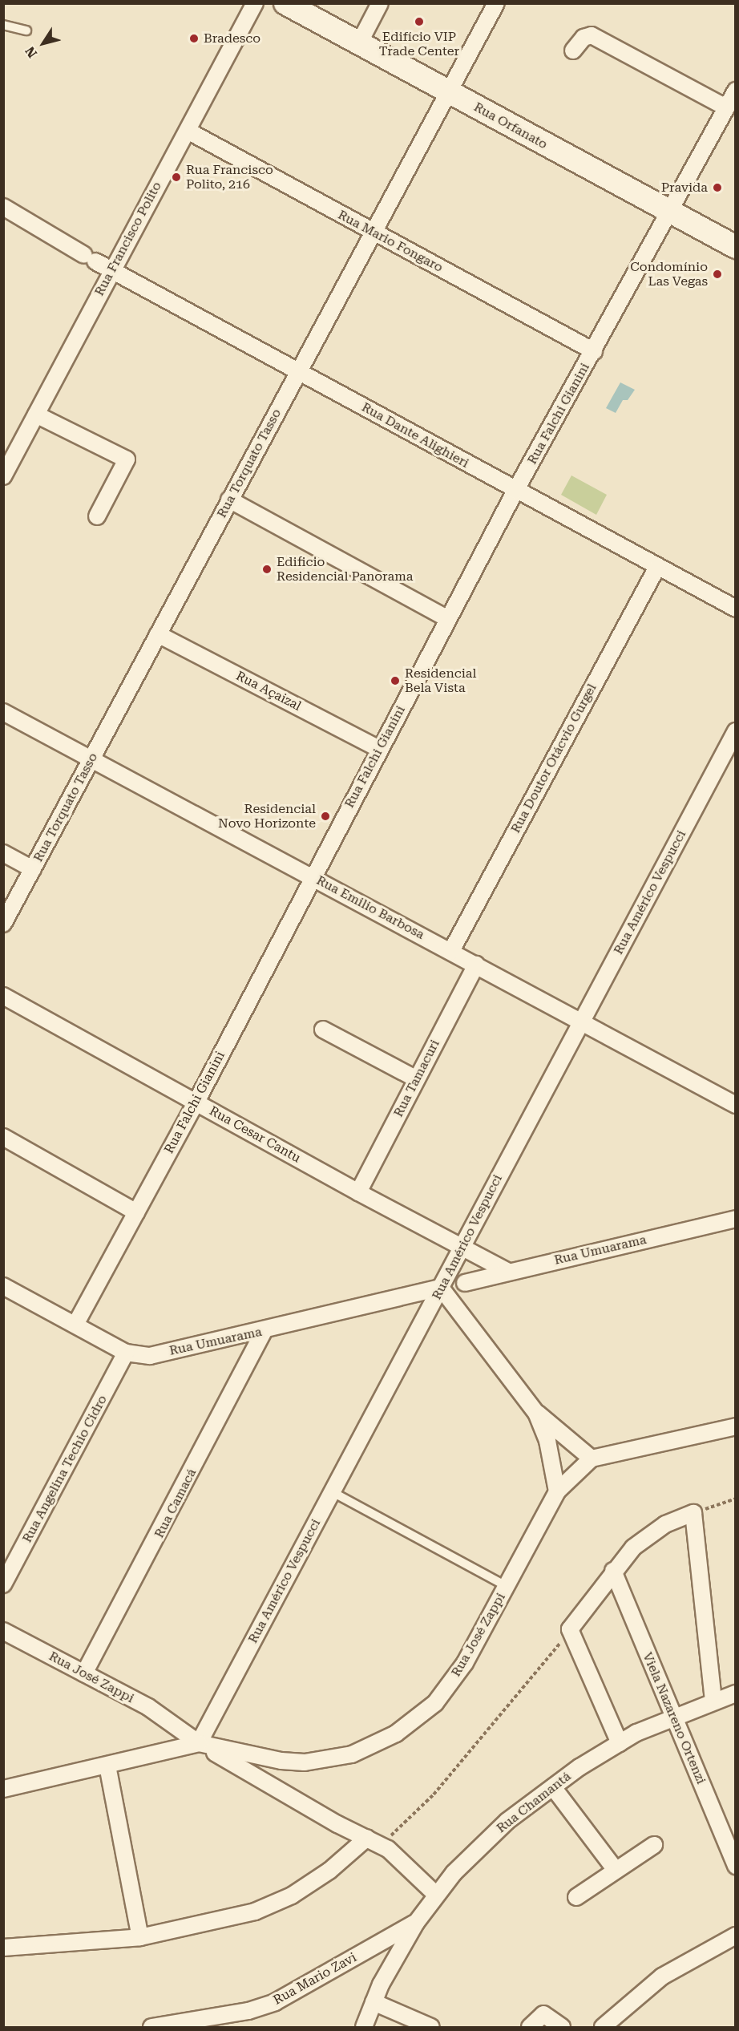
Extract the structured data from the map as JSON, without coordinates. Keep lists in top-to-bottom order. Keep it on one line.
{"streets":{"main road":["Rua Orfanato"],"street":["Rua Francisco Polito","Rua Mario Fongaro","Rua Falchi Gianini","Rua Dante Alighieri","Rua Torquato Tasso","Rua Açaizal","Rua Doutor Otácvio Gurgel","Rua Américo Vespucci","Rua Emilio Barbosa","Rua Tamacuri","Rua Cesar Cantu","Rua Umuarama","Rua Angelina Techio Cidro","Rua Camacá","Rua José Zappi","Viela Nazareno Ortenzi","Rua Chamantá","Rua Mario Zavi"]},"crossings":[["Rua Orfanato","Rua Falchi Gianini"],["Rua Orfanato","Rua Torquato Tasso"],["Rua Francisco Polito","Rua Mario Fongaro"],["Rua Francisco Polito","Rua Dante Alighieri"],["Rua Mario Fongaro","Rua Falchi Gianini"],["Rua Mario Fongaro","Rua Torquato Tasso"],["Rua Falchi Gianini","Rua Dante Alighieri"],["Rua Falchi Gianini","Rua Açaizal"],["Rua Falchi Gianini","Rua Emilio Barbosa"],["Rua Falchi Gianini","Rua Cesar Cantu"],["Rua Falchi Gianini","Rua Umuarama"],["Rua Dante Alighieri","Rua Torquato Tasso"],["Rua Dante Alighieri","Rua Doutor Otácvio Gurgel"],["Rua Torquato Tasso","Rua Açaizal"],["Rua Torquato Tasso","Rua Emilio Barbosa"],["Rua Doutor Otácvio Gurgel","Rua Emilio Barbosa"],["Rua Américo Vespucci","Rua Emilio Barbosa"],["Rua Américo Vespucci","Rua Cesar Cantu"],["Rua Américo Vespucci","Rua Umuarama"],["Rua Américo Vespucci","Rua José Zappi"],["Rua Emilio Barbosa","Rua Tamacuri"],["Rua Tamacuri","Rua Cesar Cantu"],["Rua Cesar Cantu","Rua Umuarama"],["Rua Umuarama","Rua Angelina Techio Cidro"],["Rua Umuarama","Rua Camacá"],["Rua Camacá","Rua José Zappi"],["Viela Nazareno Ortenzi","Rua Chamantá"],["Rua Chamantá","Rua Mario Zavi"]],"places":["Edifício VIP Trade Center","Bradesco","Rua Francisco Polito, 216","Pravida","Condomínio Las Vegas","Edificio Residencial Panorama","Residencial Bela Vista","Residencial Novo Horizonte"],"north":"bottom left"}
